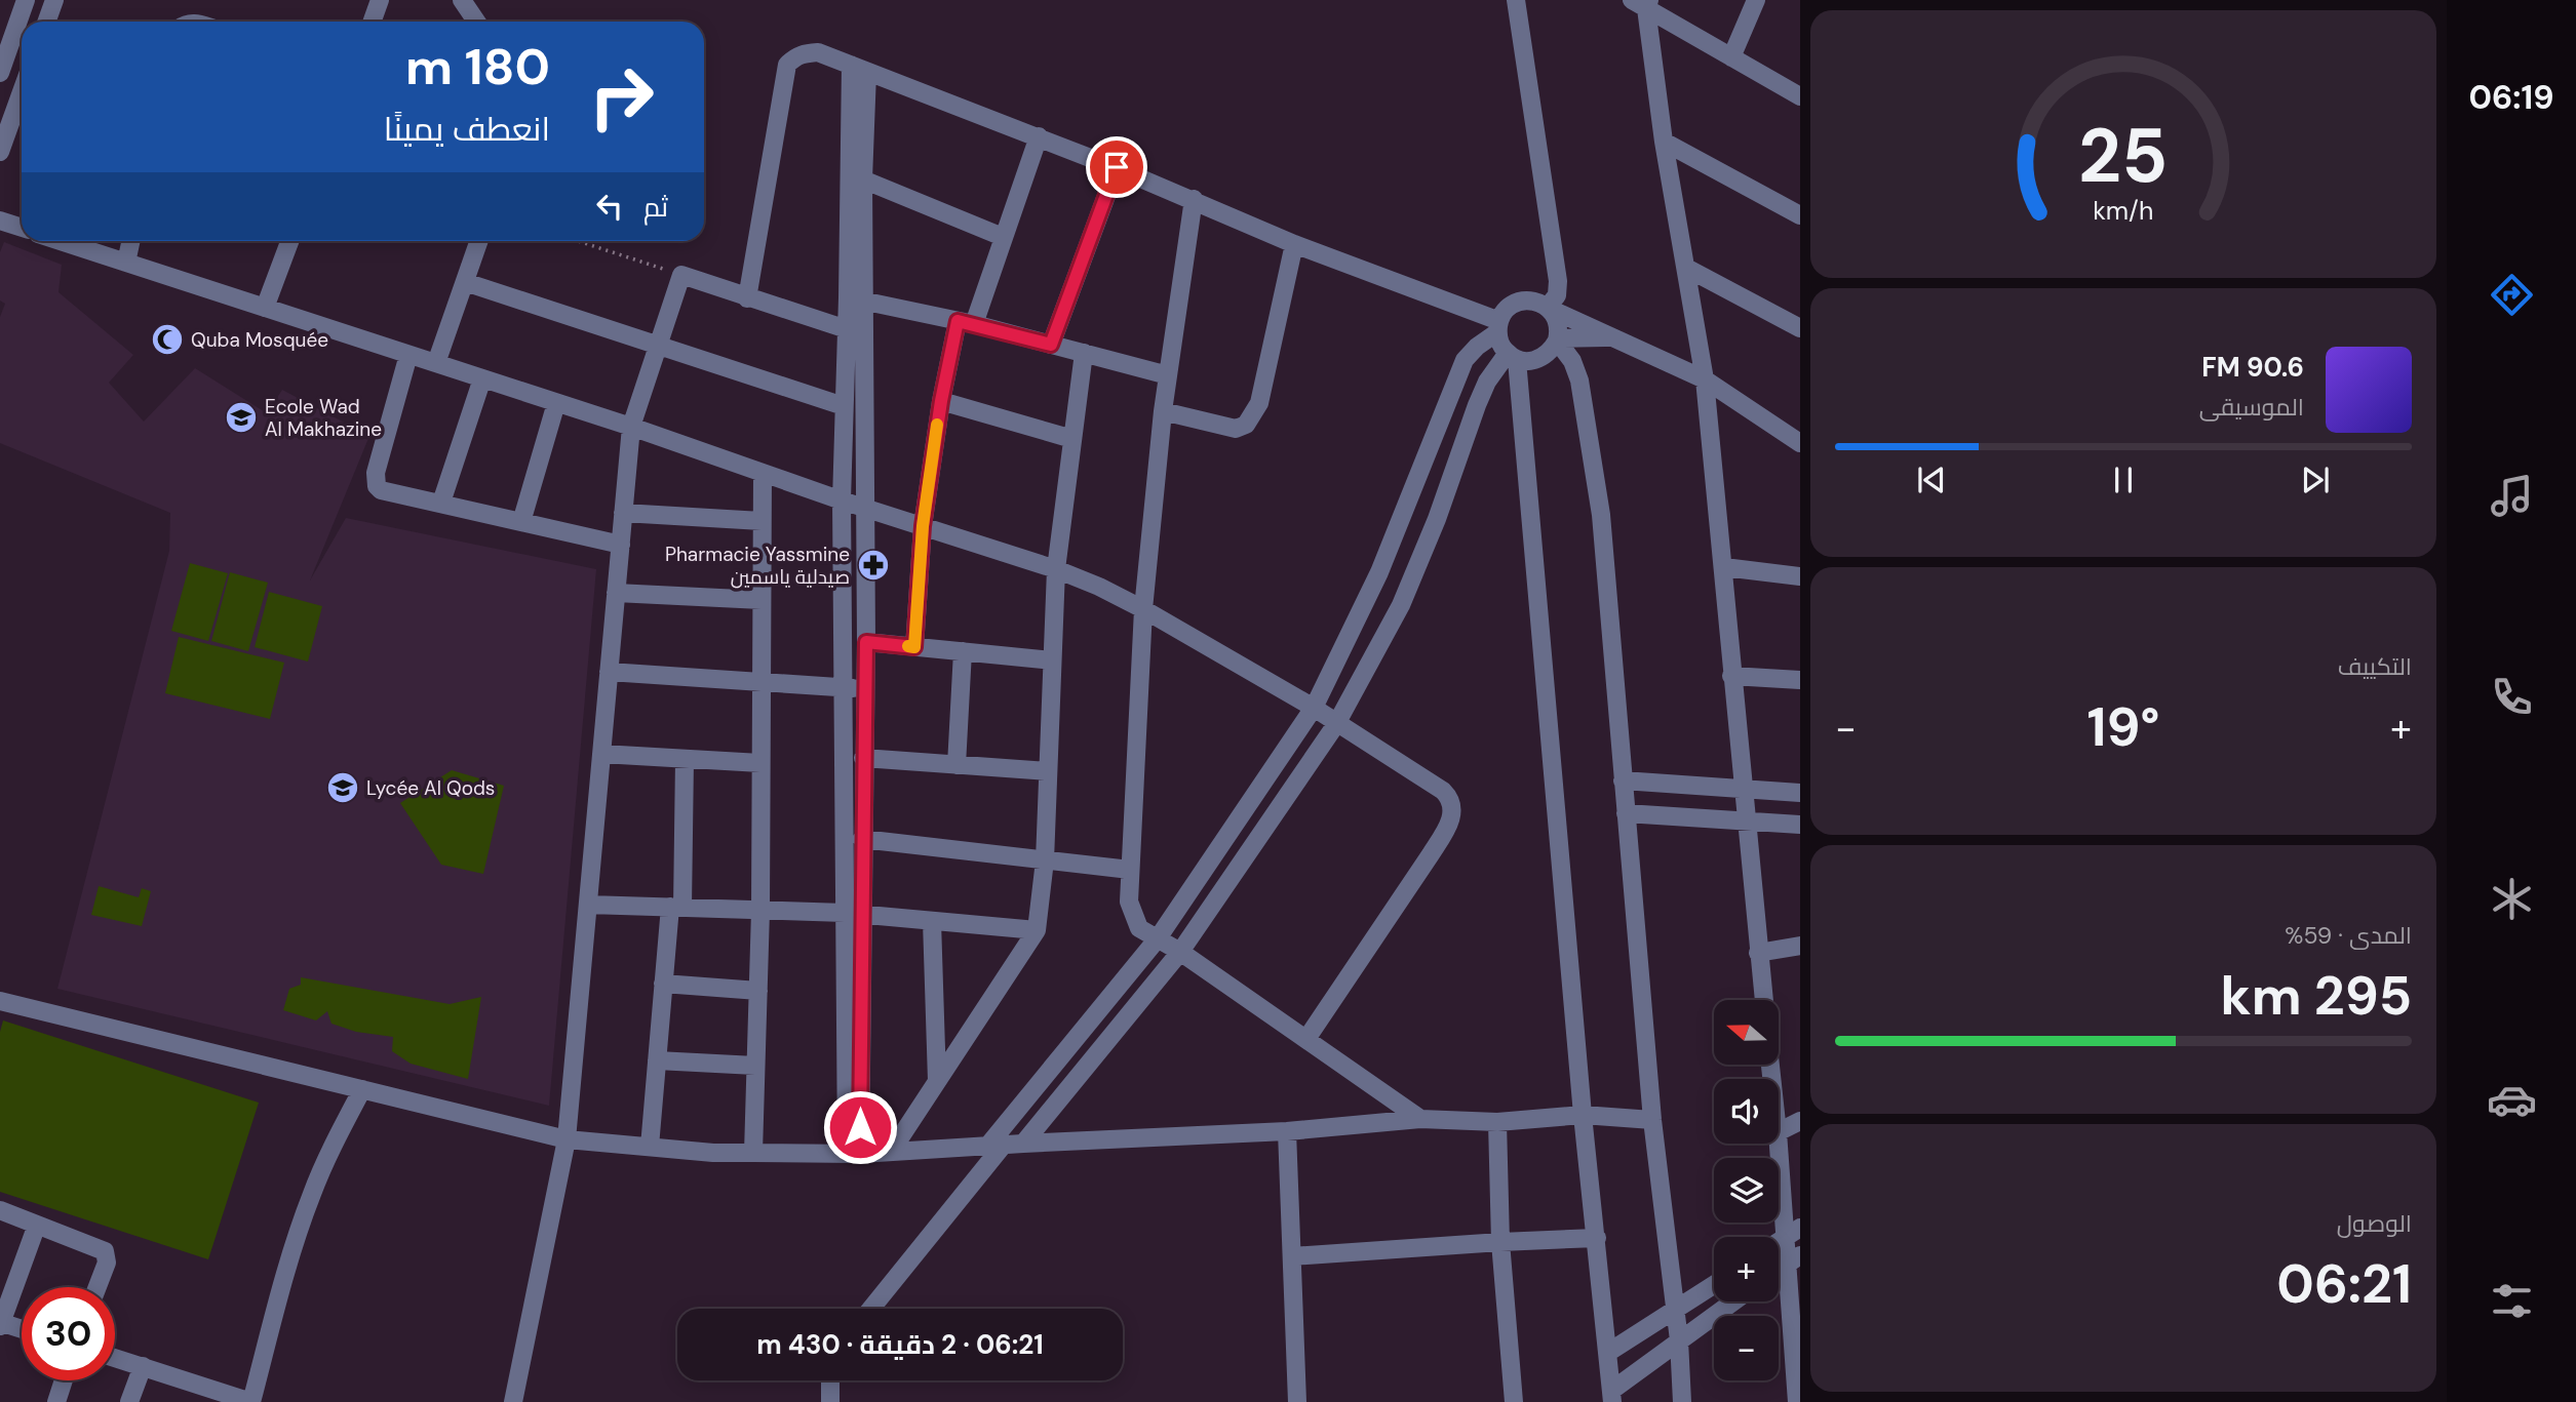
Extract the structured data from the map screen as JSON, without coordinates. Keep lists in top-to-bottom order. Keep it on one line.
{"places":{"mosque":["Quba Mosquée"],"school or university":["Ecole Wad Al Makhazine","Lycée Al Qods"],"pharmacy":["Pharmacie Yassmine صيدلية ياسمين"]},"north":"left","page":{"tabs":"06:19","turn":["180 m","انعطف يمينًا"],"then":"ثم","song":["90.6 FM","الموسيقى"],"tile":["التكييف",["المدى · 59%","295 km"],["الوصول","06:21"]],"heat":["−","19°","+"],"map_buttons":["+","−"],"limit":"30","trip":"06:21 · 2 دقيقة · 430 m","gauge":["25","km/h"]}}
